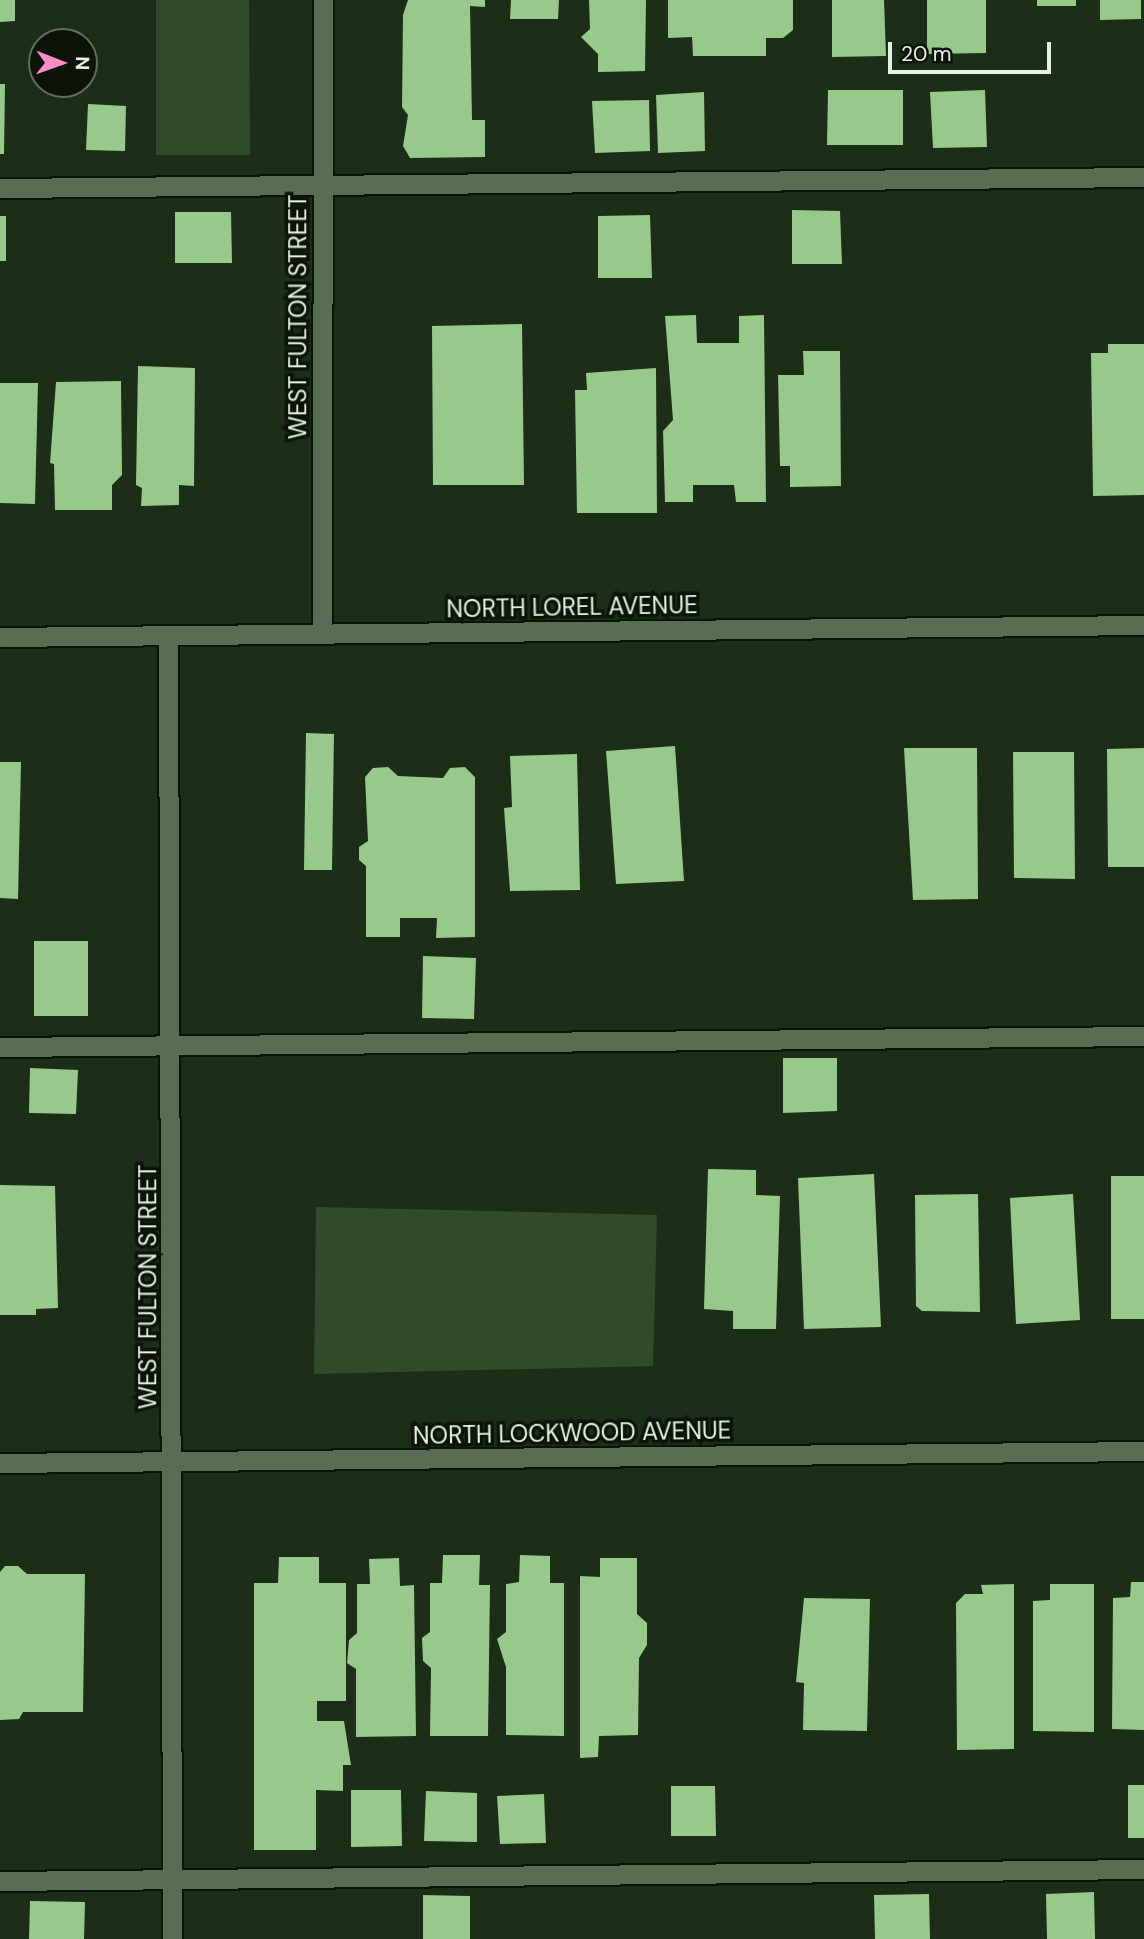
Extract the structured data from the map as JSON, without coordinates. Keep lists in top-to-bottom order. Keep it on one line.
{"streets":{"street":["WEST FULTON STREET","NORTH LOREL AVENUE","NORTH LOCKWOOD AVENUE"]},"crossings":[["WEST FULTON STREET","NORTH LOREL AVENUE"],["WEST FULTON STREET","NORTH LOCKWOOD AVENUE"]],"scale_bar":"20 m","north":"right"}
